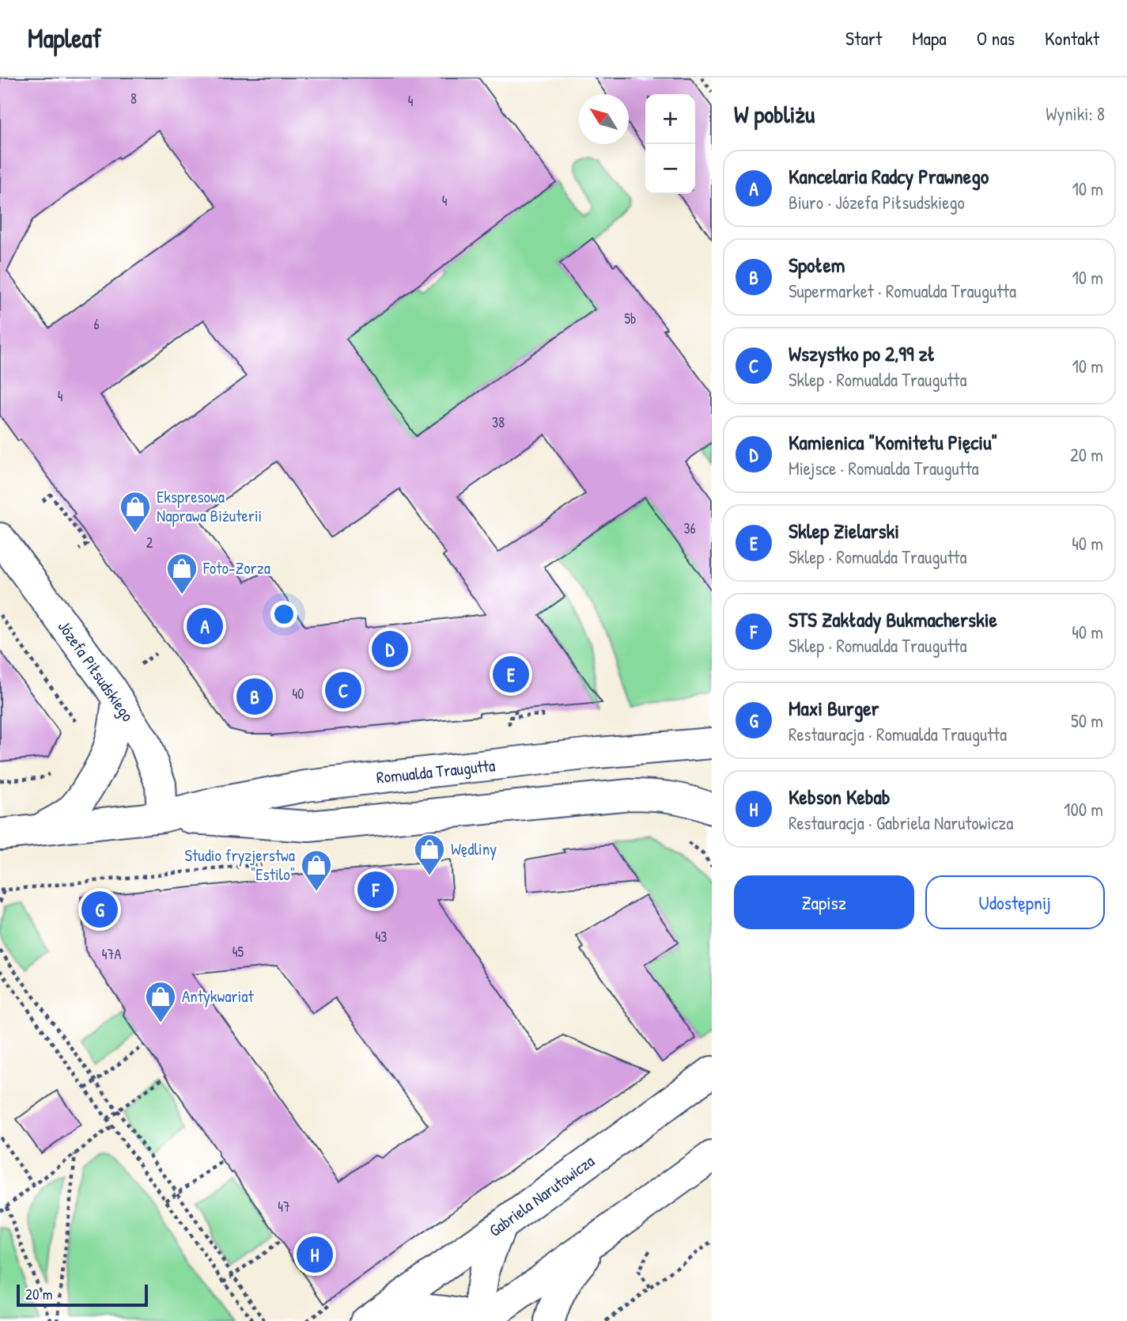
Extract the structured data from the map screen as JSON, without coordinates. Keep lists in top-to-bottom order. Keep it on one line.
{"streets":{"street":["Józefa Piłsudskiego","Romualda Traugutta","Gabriela Narutowicza"]},"crossings":[["Józefa Piłsudskiego","Romualda Traugutta"]],"places":{"shop":["Ekspresowa Naprawa Biżuterii","Foto-Zorza","Wędliny","Studio fryzjerstwa \"Estilo\"","Antykwariat"]},"house_numbers":["8","4","4","5b","6","4","38","36","2","40","43","45","47A","47"],"scale_bar":"20 m","north":"top left","page":{"header":"Mapleaf","nav":["Start","Mapa","O nas","Kontakt"],"heading":["W pobliżu","Wyniki: 8"],"map_buttons":["+","−"],"list":[{"mark":"A","name":"Kancelaria Radcy Prawnego","note":"Biuro · Józefa Piłsudskiego","value":"10 m"},{"mark":"B","name":"Społem","note":"Supermarket · Romualda Traugutta","value":"10 m"},{"mark":"C","name":"Wszystko po 2,99 zł","note":"Sklep · Romualda Traugutta","value":"10 m"},{"mark":"D","name":"Kamienica \"Komitetu Pięciu\"","note":"Miejsce · Romualda Traugutta","value":"20 m"},{"mark":"E","name":"Sklep Zielarski","note":"Sklep · Romualda Traugutta","value":"40 m"},{"mark":"F","name":"STS Zakłady Bukmacherskie","note":"Sklep · Romualda Traugutta","value":"40 m"},{"mark":"G","name":"Maxi Burger","note":"Restauracja · Romualda Traugutta","value":"50 m"},{"mark":"H","name":"Kebson Kebab","note":"Restauracja · Gabriela Narutowicza","value":"100 m"}],"pins":["A","D","E","C","B","F","G","H"],"buttons":["Zapisz","Udostępnij"],"scale":"20 m"}}
